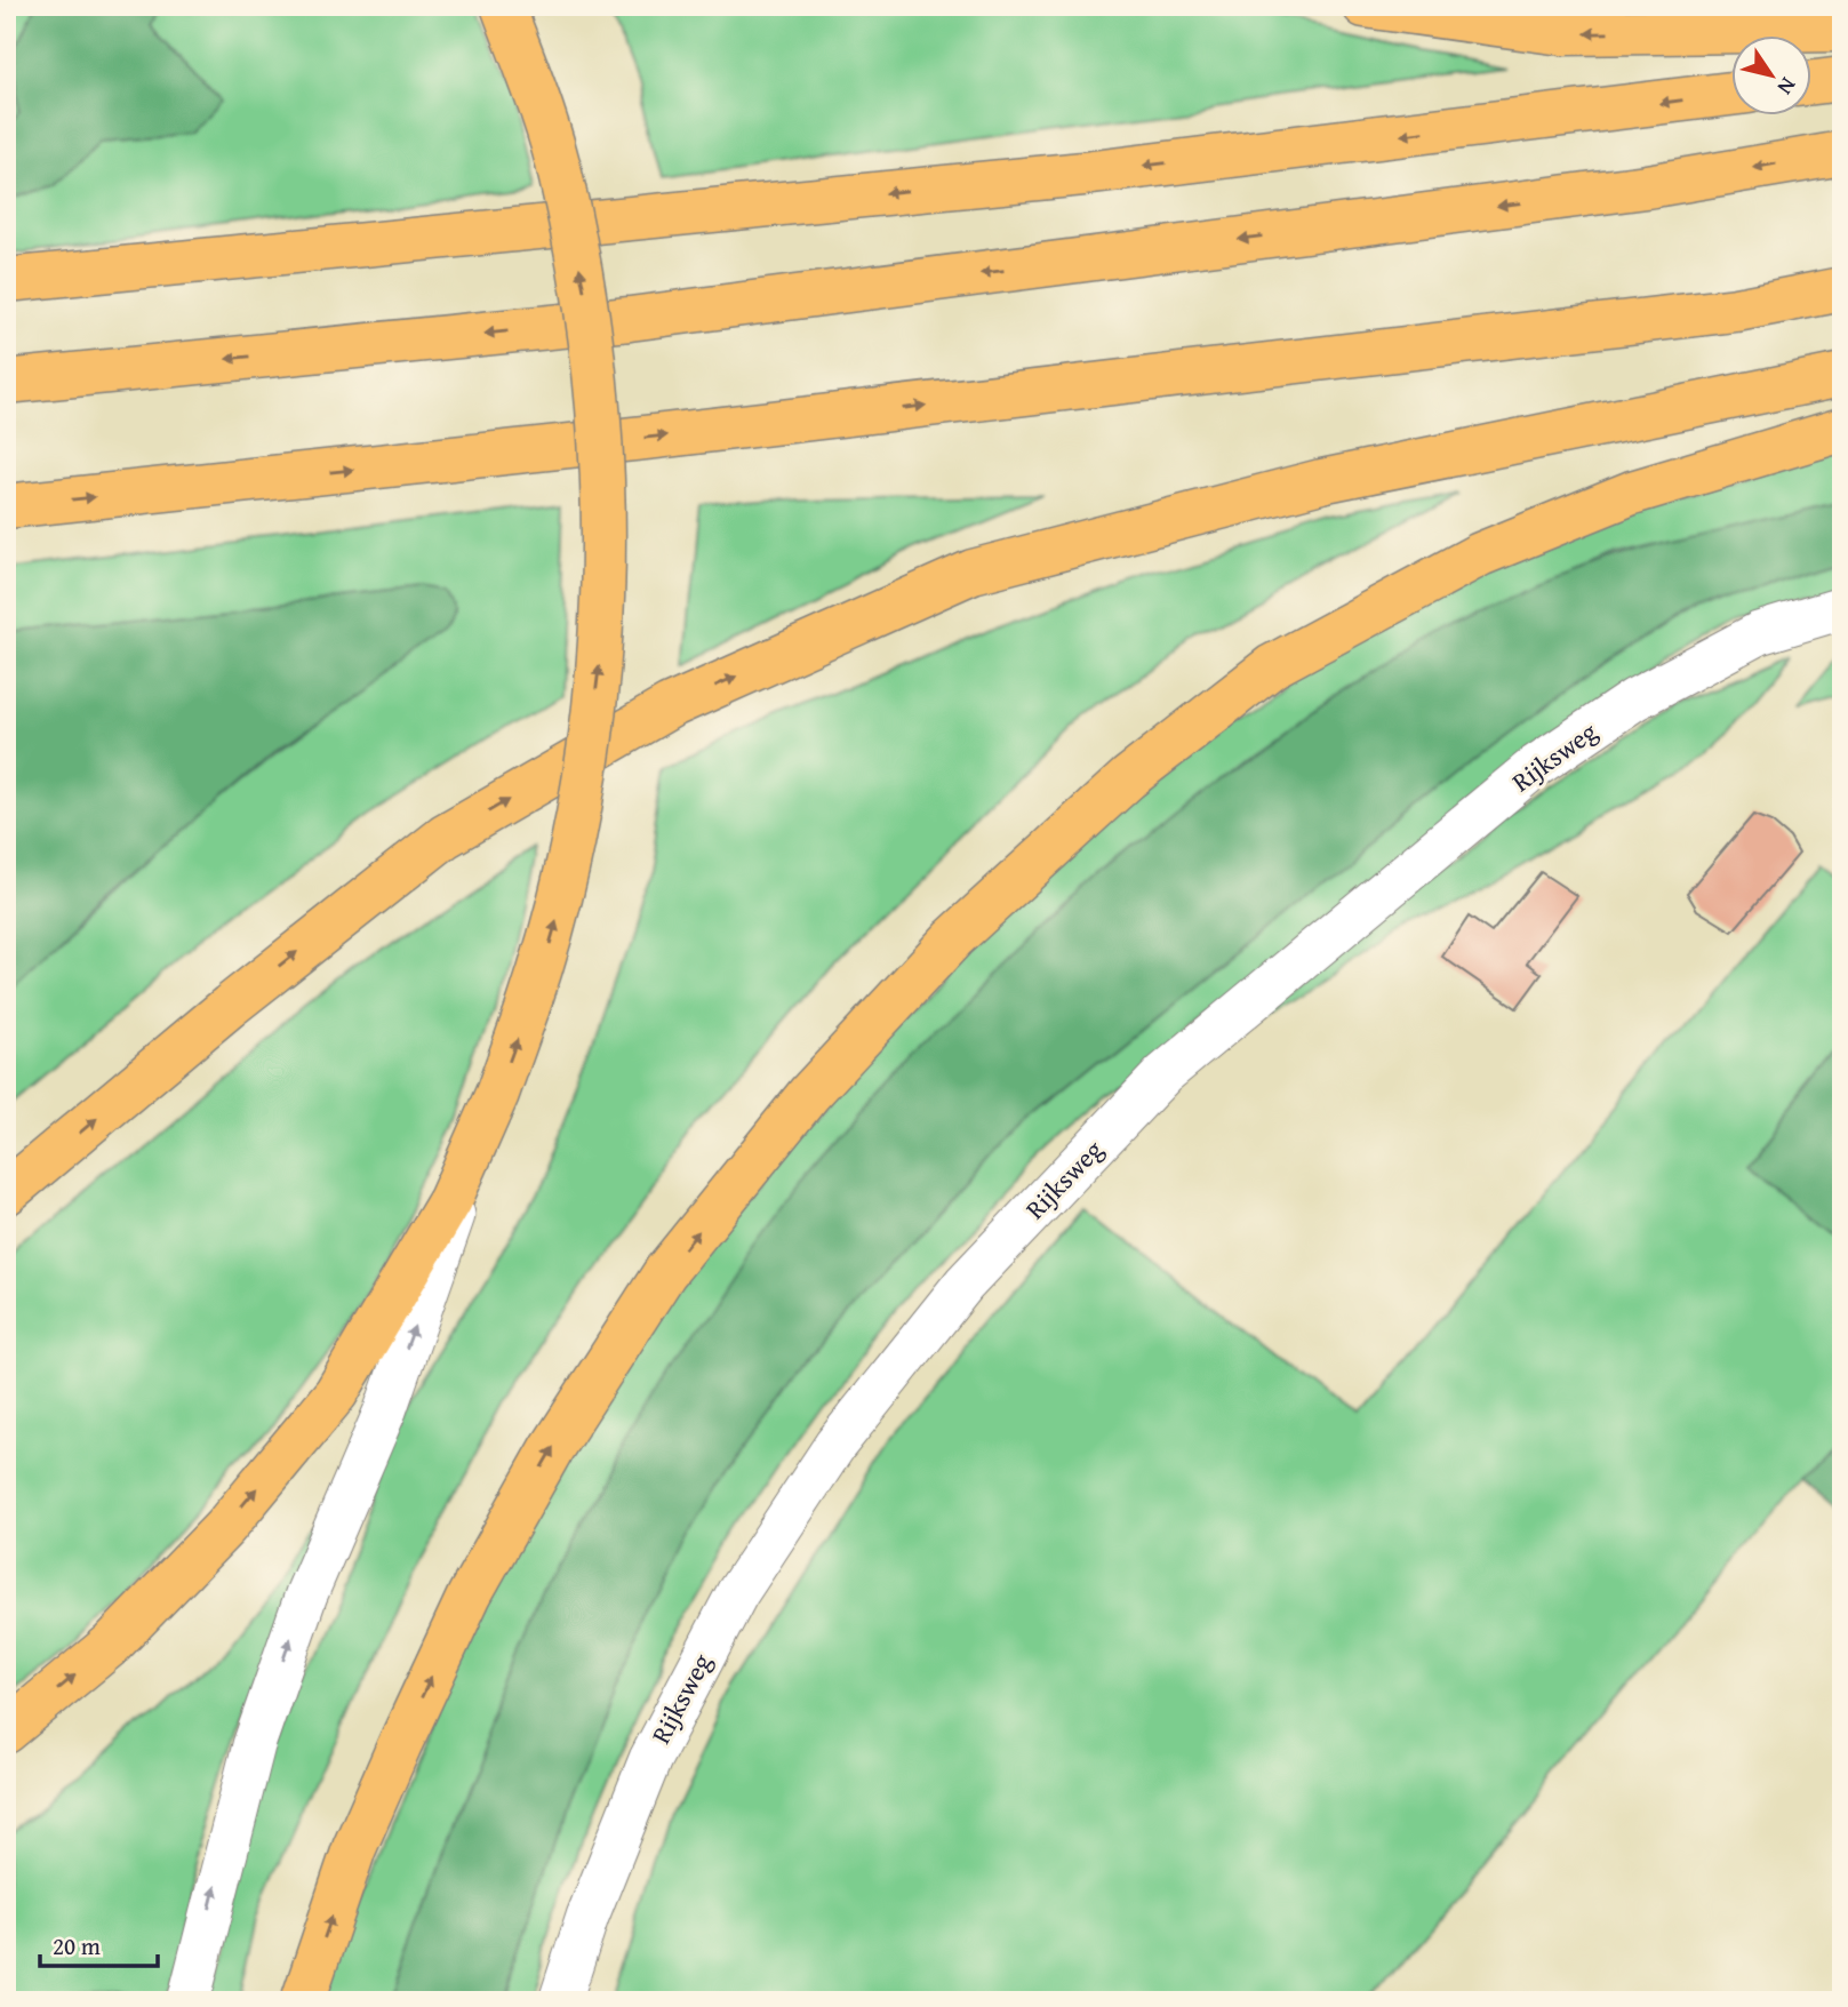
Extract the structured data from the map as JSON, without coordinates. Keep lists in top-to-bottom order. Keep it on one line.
{"streets":{"street":["Rijksweg"]},"scale_bar":"20 m","north":"bottom right"}
